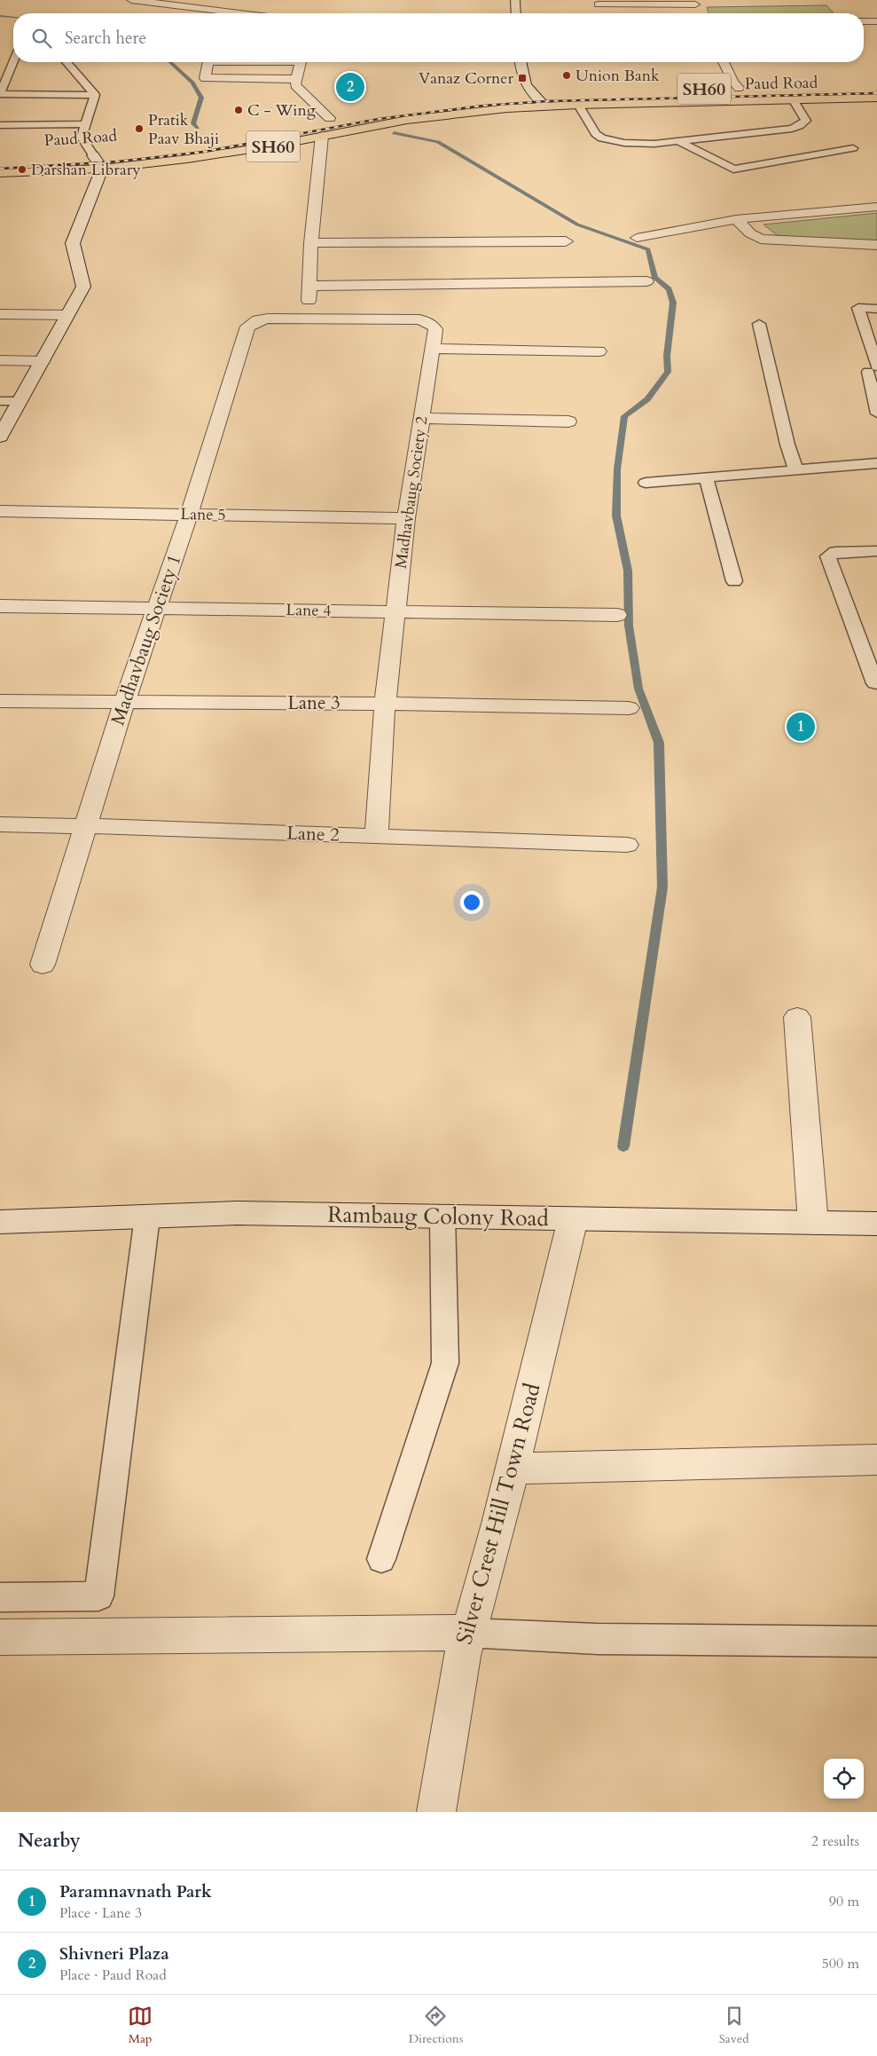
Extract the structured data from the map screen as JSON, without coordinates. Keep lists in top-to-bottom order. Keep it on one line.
{"streets":{"main road":["Paud Road","SH60"],"street":["Madhavbaug Society 2","Lane 5","Lane 4","Madhavbaug Society 1","Lane 3","Lane 2","Rambaug Colony Road","Silver Crest Hill Town Road"]},"crossings":[["Madhavbaug Society 2","Lane 5"],["Madhavbaug Society 2","Lane 4"],["Madhavbaug Society 2","Madhavbaug Society 1"],["Madhavbaug Society 2","Lane 3"],["Madhavbaug Society 2","Lane 2"],["Lane 5","Madhavbaug Society 1"],["Lane 4","Madhavbaug Society 1"],["Madhavbaug Society 1","Lane 3"],["Madhavbaug Society 1","Lane 2"],["Rambaug Colony Road","Silver Crest Hill Town Road"]],"places":{"other":["Union Bank","C - Wing","Pratik Paav Bhaji","Darshan Library"],"transit":["Vanaz Corner"]},"page":{"search":"Search here","pins":["2","1"],"heading":["Nearby","2 results"],"list":[{"mark":"1","name":"Paramnavnath Park","note":"Place · Lane 3","value":"90 m"},{"mark":"2","name":"Shivneri Plaza","note":"Place · Paud Road","value":"500 m"}],"nav":["Map","Directions","Saved"]}}
